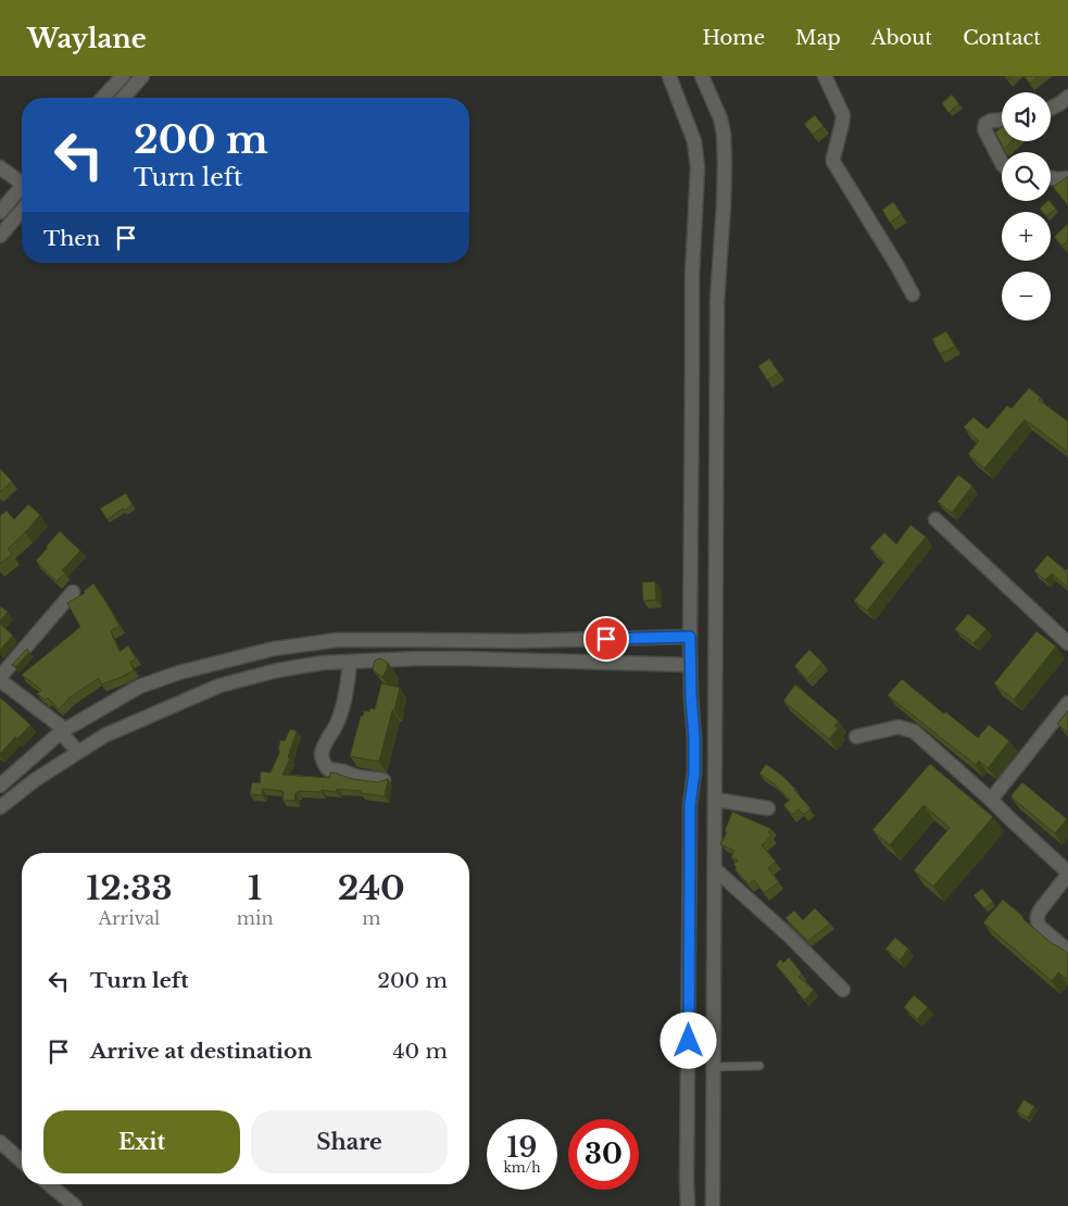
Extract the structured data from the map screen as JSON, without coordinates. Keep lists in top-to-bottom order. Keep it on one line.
{"page":{"header":"Waylane","nav":["Home","Map","About","Contact"],"map_buttons":["+","−"],"turn":["200 m","Turn left"],"then":"Then","eta":["12:33","Arrival","1","min","240","m"],"list":[{"name":"Turn left","value":"200 m"},{"name":"Arrive at destination","value":"40 m"}],"buttons":["Exit","Share"],"speed":"19 km/h","limit":"30"}}
